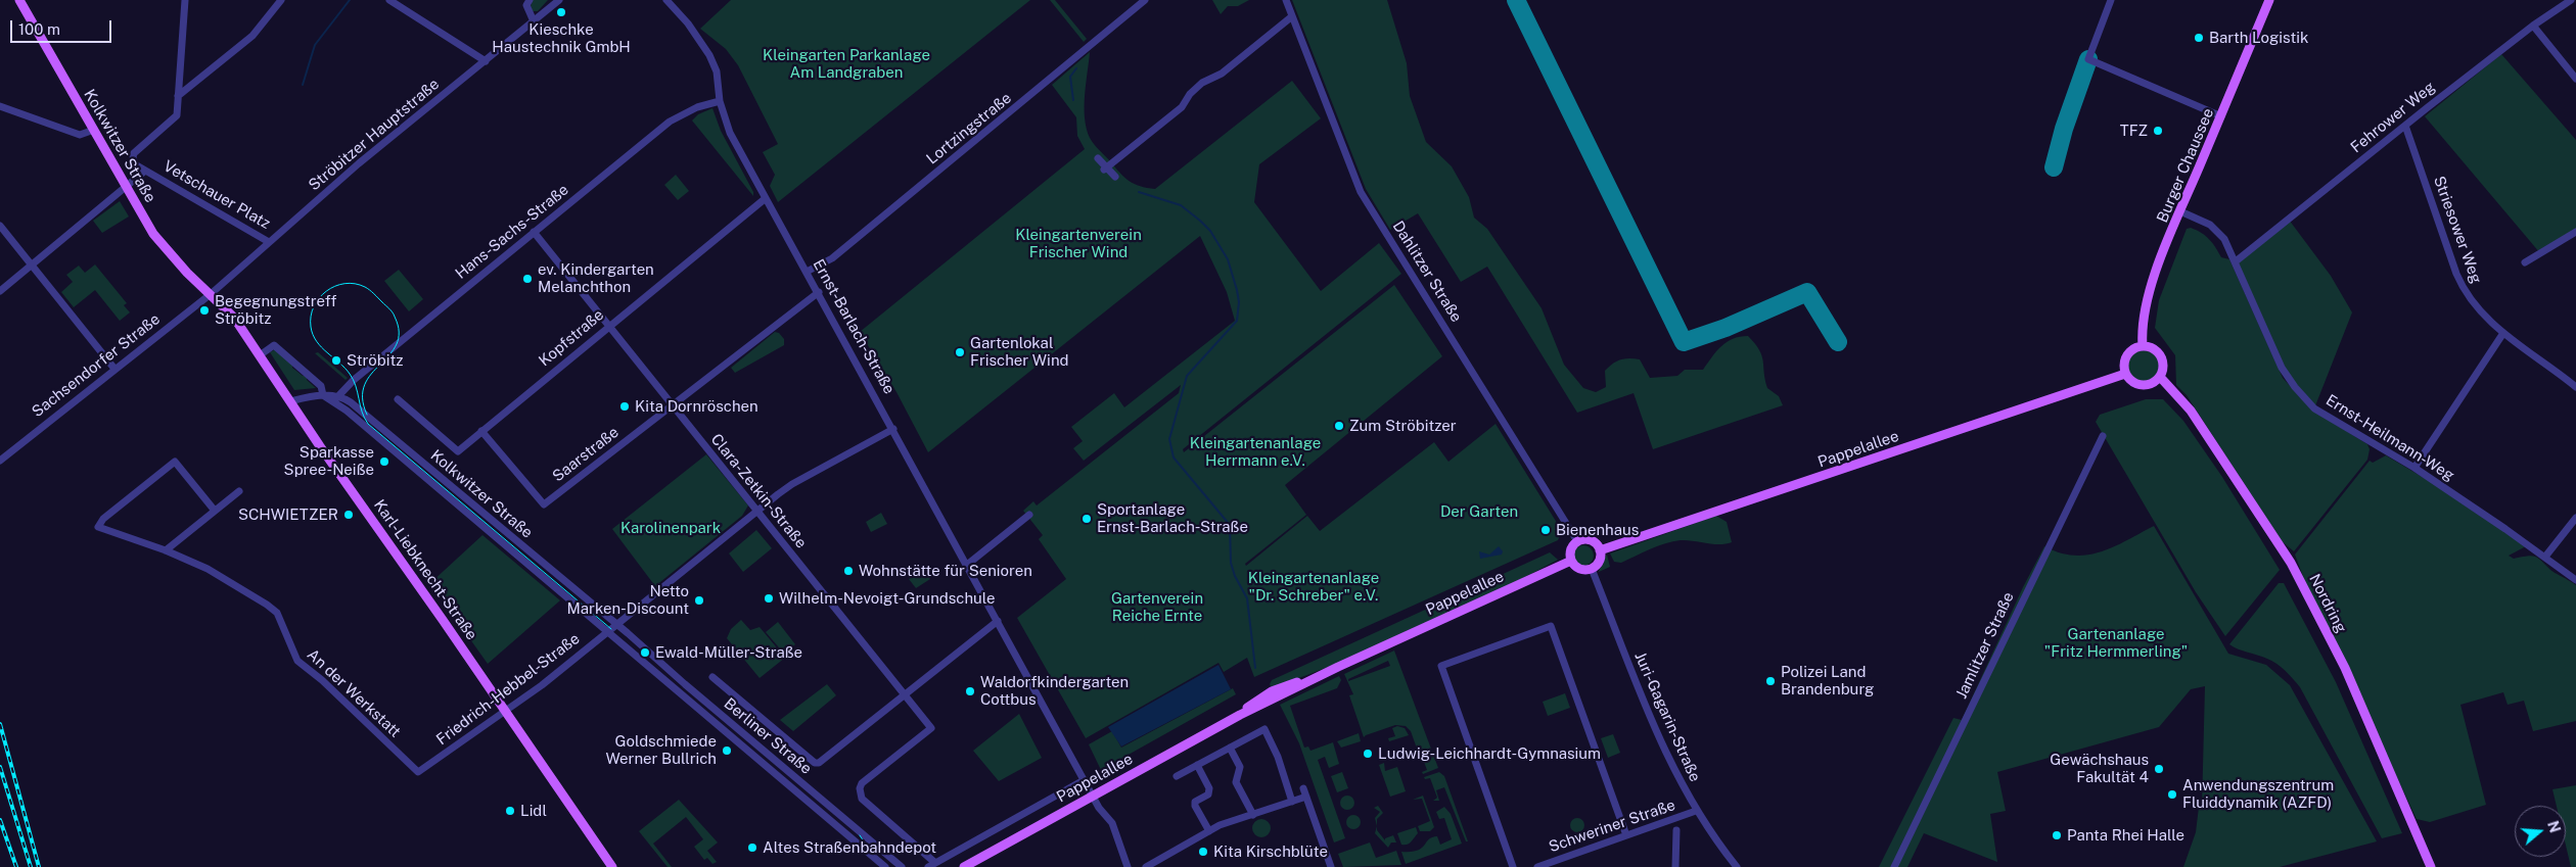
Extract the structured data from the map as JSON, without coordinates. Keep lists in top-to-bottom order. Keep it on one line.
{"streets":{"main road":["Kolkwitzer Straße","Burger Chaussee","Pappelallee","Karl-Liebknecht-Straße","Nordring"],"street":["Fehrower Weg","Lortzingstraße","Ströbitzer Hauptstraße","Vetschauer Platz","Striesower Weg","Hans-Sachs-Straße","Dahlitzer Straße","Ernst-Barlach-Straße","Kopfstraße","Sachsendorfer Straße","Ernst-Heilmann-Weg","Saarstraße","Clara-Zetkin-Straße","Jamlitzer Straße","Friedrich-Hebbel-Straße","An der Werkstatt","Juri-Gagarin-Straße","Berliner Straße","Schweriner Straße"]},"crossings":[["Fehrower Weg","Striesower Weg"],["Fehrower Weg","Ernst-Heilmann-Weg"],["Lortzingstraße","Ernst-Barlach-Straße"],["Ströbitzer Hauptstraße","Kolkwitzer Straße"],["Ströbitzer Hauptstraße","Vetschauer Platz"],["Ströbitzer Hauptstraße","Sachsendorfer Straße"],["Ströbitzer Hauptstraße","Karl-Liebknecht-Straße"],["Kolkwitzer Straße","Vetschauer Platz"],["Kolkwitzer Straße","Hans-Sachs-Straße"],["Kolkwitzer Straße","Sachsendorfer Straße"],["Kolkwitzer Straße","Karl-Liebknecht-Straße"],["Kolkwitzer Straße","Friedrich-Hebbel-Straße"],["Kolkwitzer Straße","Berliner Straße"],["Burger Chaussee","Ernst-Heilmann-Weg"],["Burger Chaussee","Pappelallee"],["Burger Chaussee","Nordring"],["Hans-Sachs-Straße","Ernst-Barlach-Straße"],["Hans-Sachs-Straße","Clara-Zetkin-Straße"],["Dahlitzer Straße","Pappelallee"],["Dahlitzer Straße","Juri-Gagarin-Straße"],["Ernst-Barlach-Straße","Kopfstraße"],["Ernst-Barlach-Straße","Pappelallee"],["Ernst-Barlach-Straße","Saarstraße"],["Kopfstraße","Saarstraße"],["Kopfstraße","Clara-Zetkin-Straße"],["Sachsendorfer Straße","Karl-Liebknecht-Straße"],["Pappelallee","Clara-Zetkin-Straße"],["Pappelallee","Nordring"],["Pappelallee","Juri-Gagarin-Straße"],["Saarstraße","Clara-Zetkin-Straße"],["Karl-Liebknecht-Straße","Friedrich-Hebbel-Straße"],["Friedrich-Hebbel-Straße","An der Werkstatt"],["Friedrich-Hebbel-Straße","Berliner Straße"],["Juri-Gagarin-Straße","Schweriner Straße"]],"parks":["Kleingarten Parkanlage Am Landgraben","Kleingartenverein Frischer Wind","Kleingartenanlage Herrmann e.V.","Der Garten","Karolinenpark","Kleingartenanlage \"Dr. Schreber\" e.V.","Gartenverein Reiche Ernte","Gartenanlage \"Fritz Hermmerling\""],"places":["Kieschke Haustechnik GmbH","Barth Logistik","TFZ","ev. Kindergarten Melanchthon","Begegnungstreff Ströbitz","Gartenlokal Frischer Wind","Ströbitz","Kita Dornröschen","Zum Ströbitzer","Sparkasse Spree-Neiße","SCHWIETZER","Sportanlage Ernst-Barlach-Straße","Bienenhaus","Wohnstätte für Senioren","Wilhelm-Nevoigt-Grundschule","Netto Marken-Discount","Ewald-Müller-Straße","Polizei Land Brandenburg","Waldorfkindergarten Cottbus","Goldschmiede Werner Bullrich","Ludwig-Leichhardt-Gymnasium","Gewächshaus Fakultät 4","Anwendungszentrum Fluiddynamik (AZFD)","Lidl","Panta Rhei Halle","Altes Straßenbahndepot","Kita Kirschblüte"],"scale_bar":"100 m","north":"right"}
